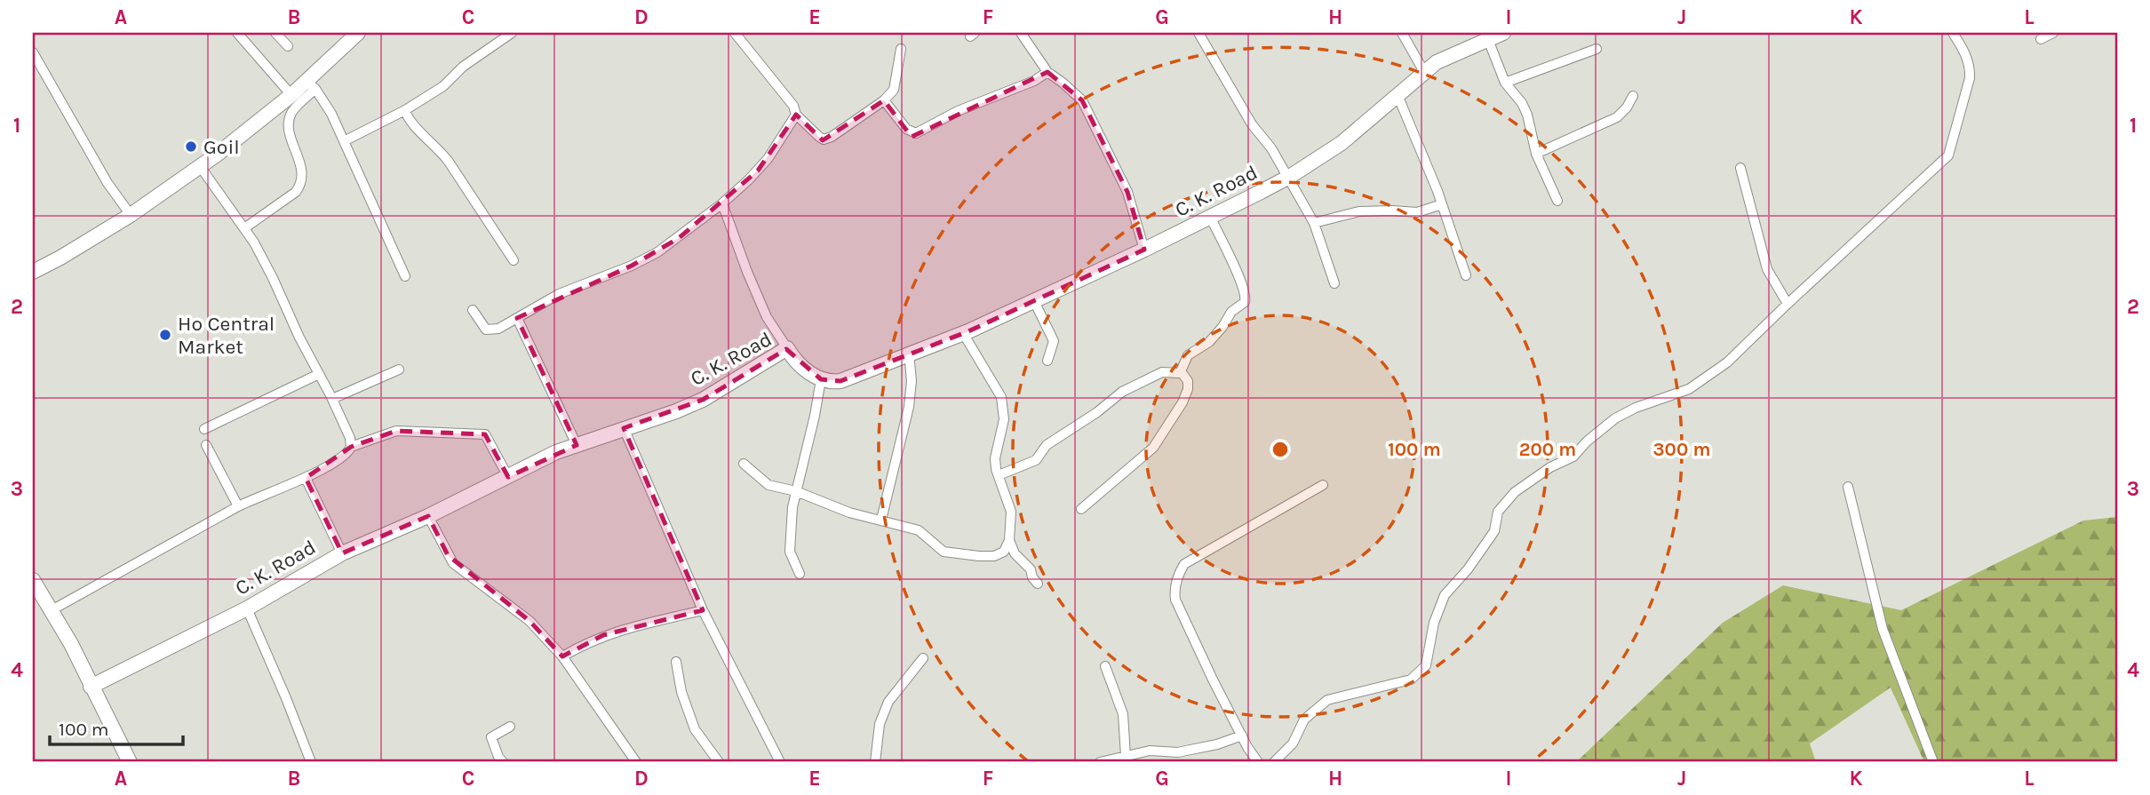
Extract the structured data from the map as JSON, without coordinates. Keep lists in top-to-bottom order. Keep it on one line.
{"streets":{"street":["C. K. Road"]},"places":["Goil","Ho Central Market"],"scale_bar":"100 m","grid":{"columns":["A","B","C","D","E","F","G","H","I","J","K","L"],"rows":["1","2","3","4"]},"rings":["100 m","200 m","300 m"]}
